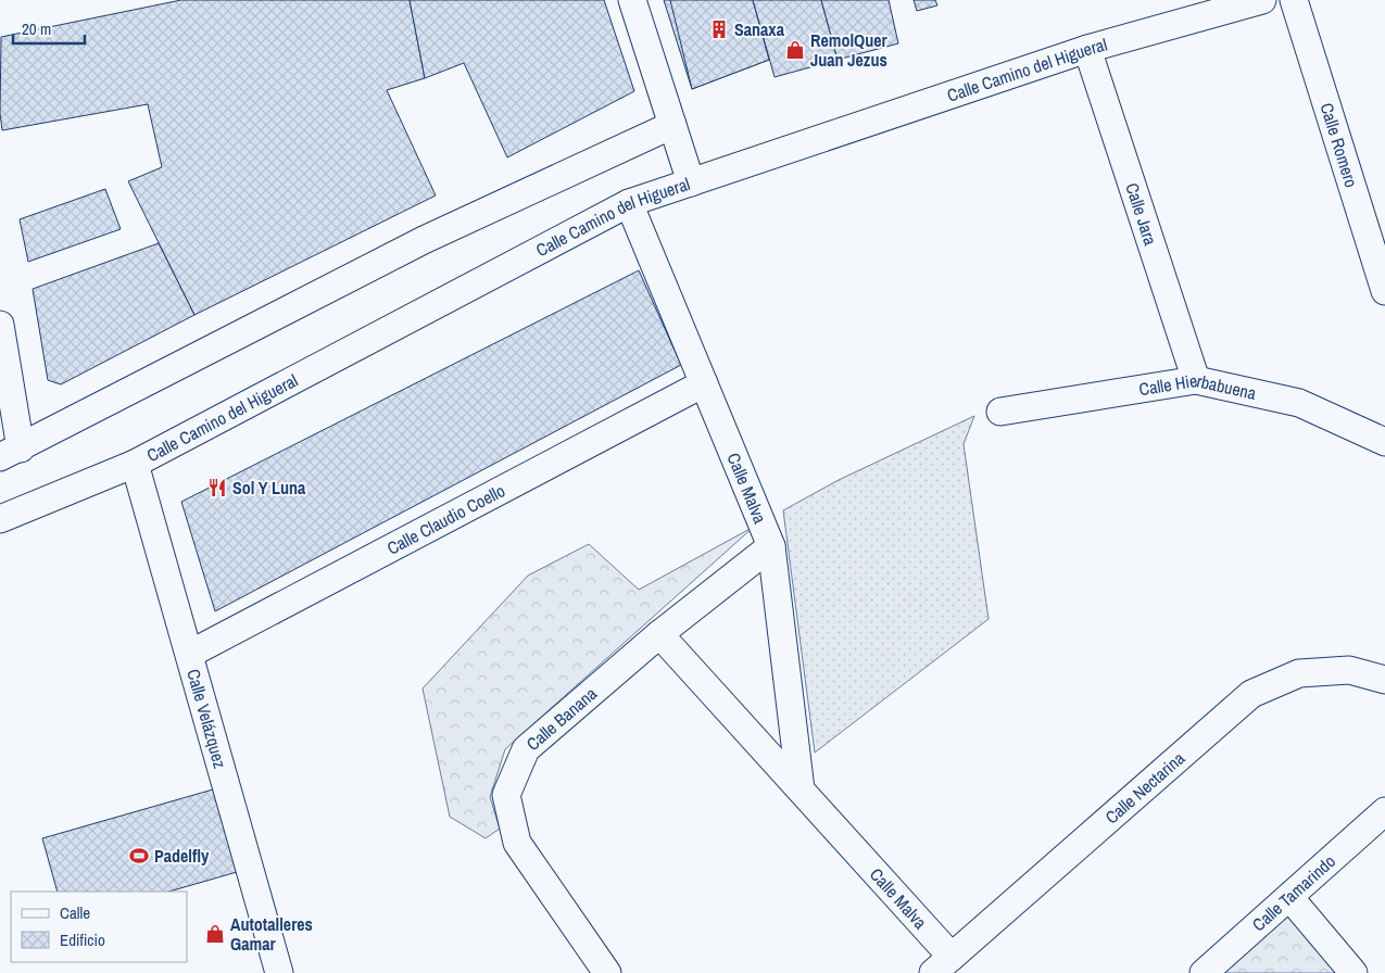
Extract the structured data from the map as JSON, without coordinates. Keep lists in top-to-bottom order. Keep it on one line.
{"streets":{"street":["Calle Camino del Higueral","Calle Romero","Calle Jara","Calle Hierbabuena","Calle Malva","Calle Claudio Coello","Calle Velázquez","Calle Banana","Calle Nectarina","Calle Tamarindo"]},"crossings":[["Calle Camino del Higueral","Calle Jara"],["Calle Camino del Higueral","Calle Malva"],["Calle Camino del Higueral","Calle Velázquez"],["Calle Jara","Calle Hierbabuena"],["Calle Malva","Calle Claudio Coello"],["Calle Malva","Calle Banana"],["Calle Malva","Calle Nectarina"],["Calle Claudio Coello","Calle Velázquez"]],"places":{"building":["Sanaxa"],"shop":["RemolQuer Juan Jezus","Autotalleres Gamar"],"restaurant":["Sol Y Luna"],"sports":["Padelfly"]},"legend":["Calle","Edificio"],"scale_bar":"20 m"}
